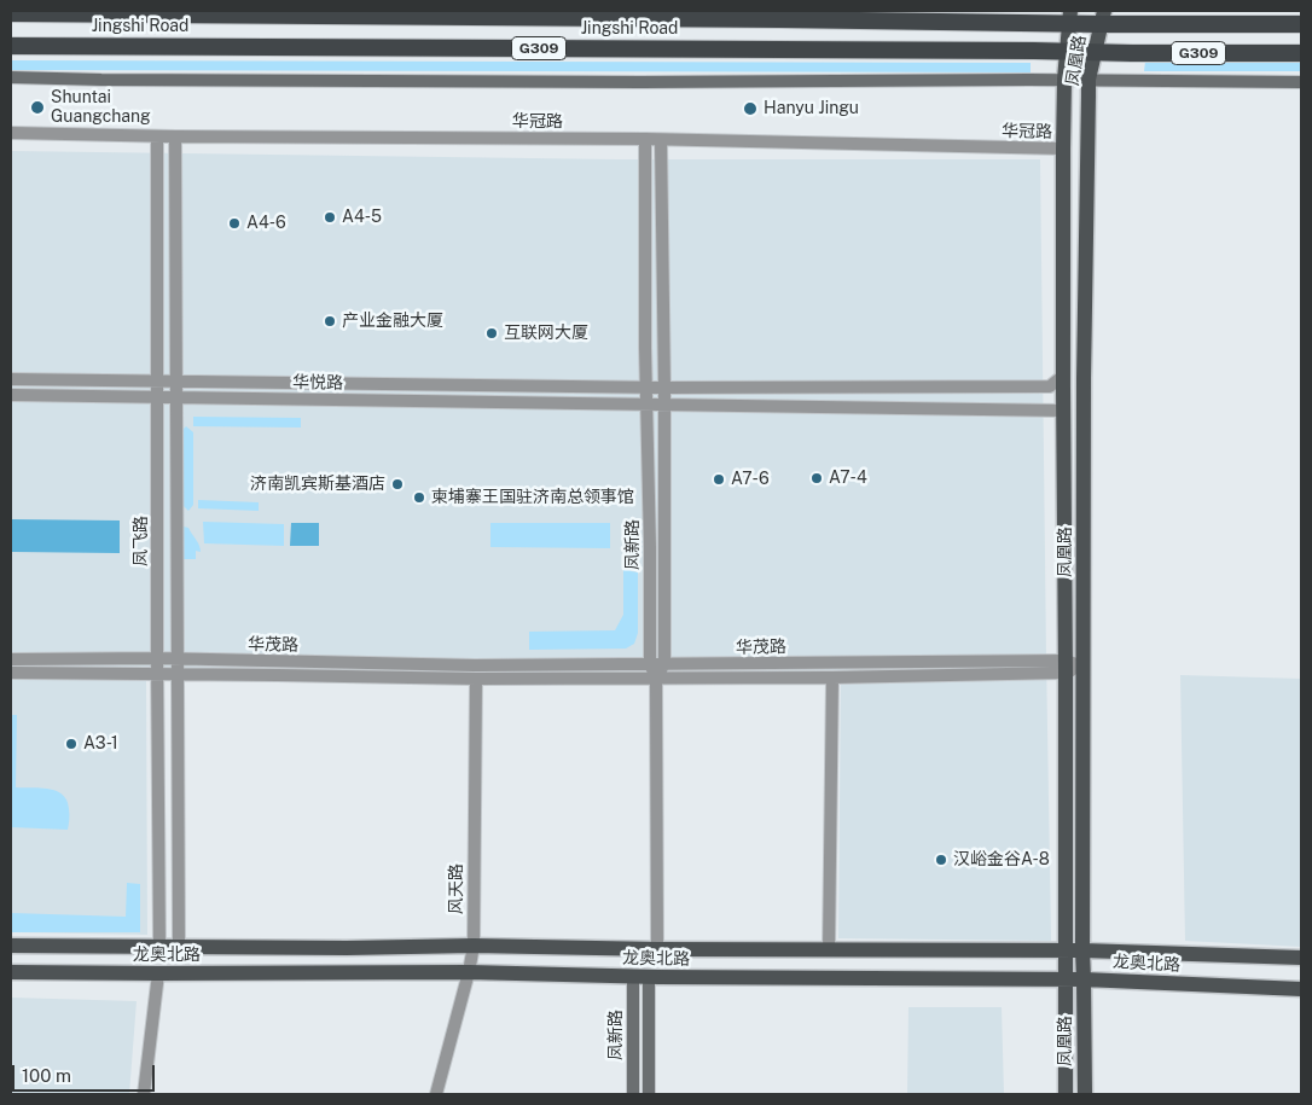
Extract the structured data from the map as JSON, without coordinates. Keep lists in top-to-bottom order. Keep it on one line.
{"streets":{"highway":["Jingshi Road","G309"],"main road":["凤凰路","凤新路","龙奥北路"],"street":["华冠路","华悦路","凤飞路","华茂路","风天路"]},"crossings":[["Jingshi Road","G309"],["Jingshi Road","凤凰路"],["G309","凤凰路"],["凤凰路","华冠路"],["凤凰路","华悦路"],["凤凰路","华茂路"],["凤凰路","龙奥北路"],["华冠路","凤飞路"],["华冠路","凤新路"],["华悦路","凤飞路"],["华悦路","凤新路"],["凤飞路","华茂路"],["凤飞路","龙奥北路"],["凤新路","华茂路"],["凤新路","龙奥北路"],["华茂路","风天路"],["风天路","龙奥北路"]],"places":["Shuntai Guangchang","Hanyu Jingu","A4-5","A4-6","产业金融大厦","互联网大厦","A7-4","A7-6","济南凯宾斯基酒店","柬埔寨王国驻济南总领事馆","A3-1","汉峪金谷A-8"],"scale_bar":"100 m"}
